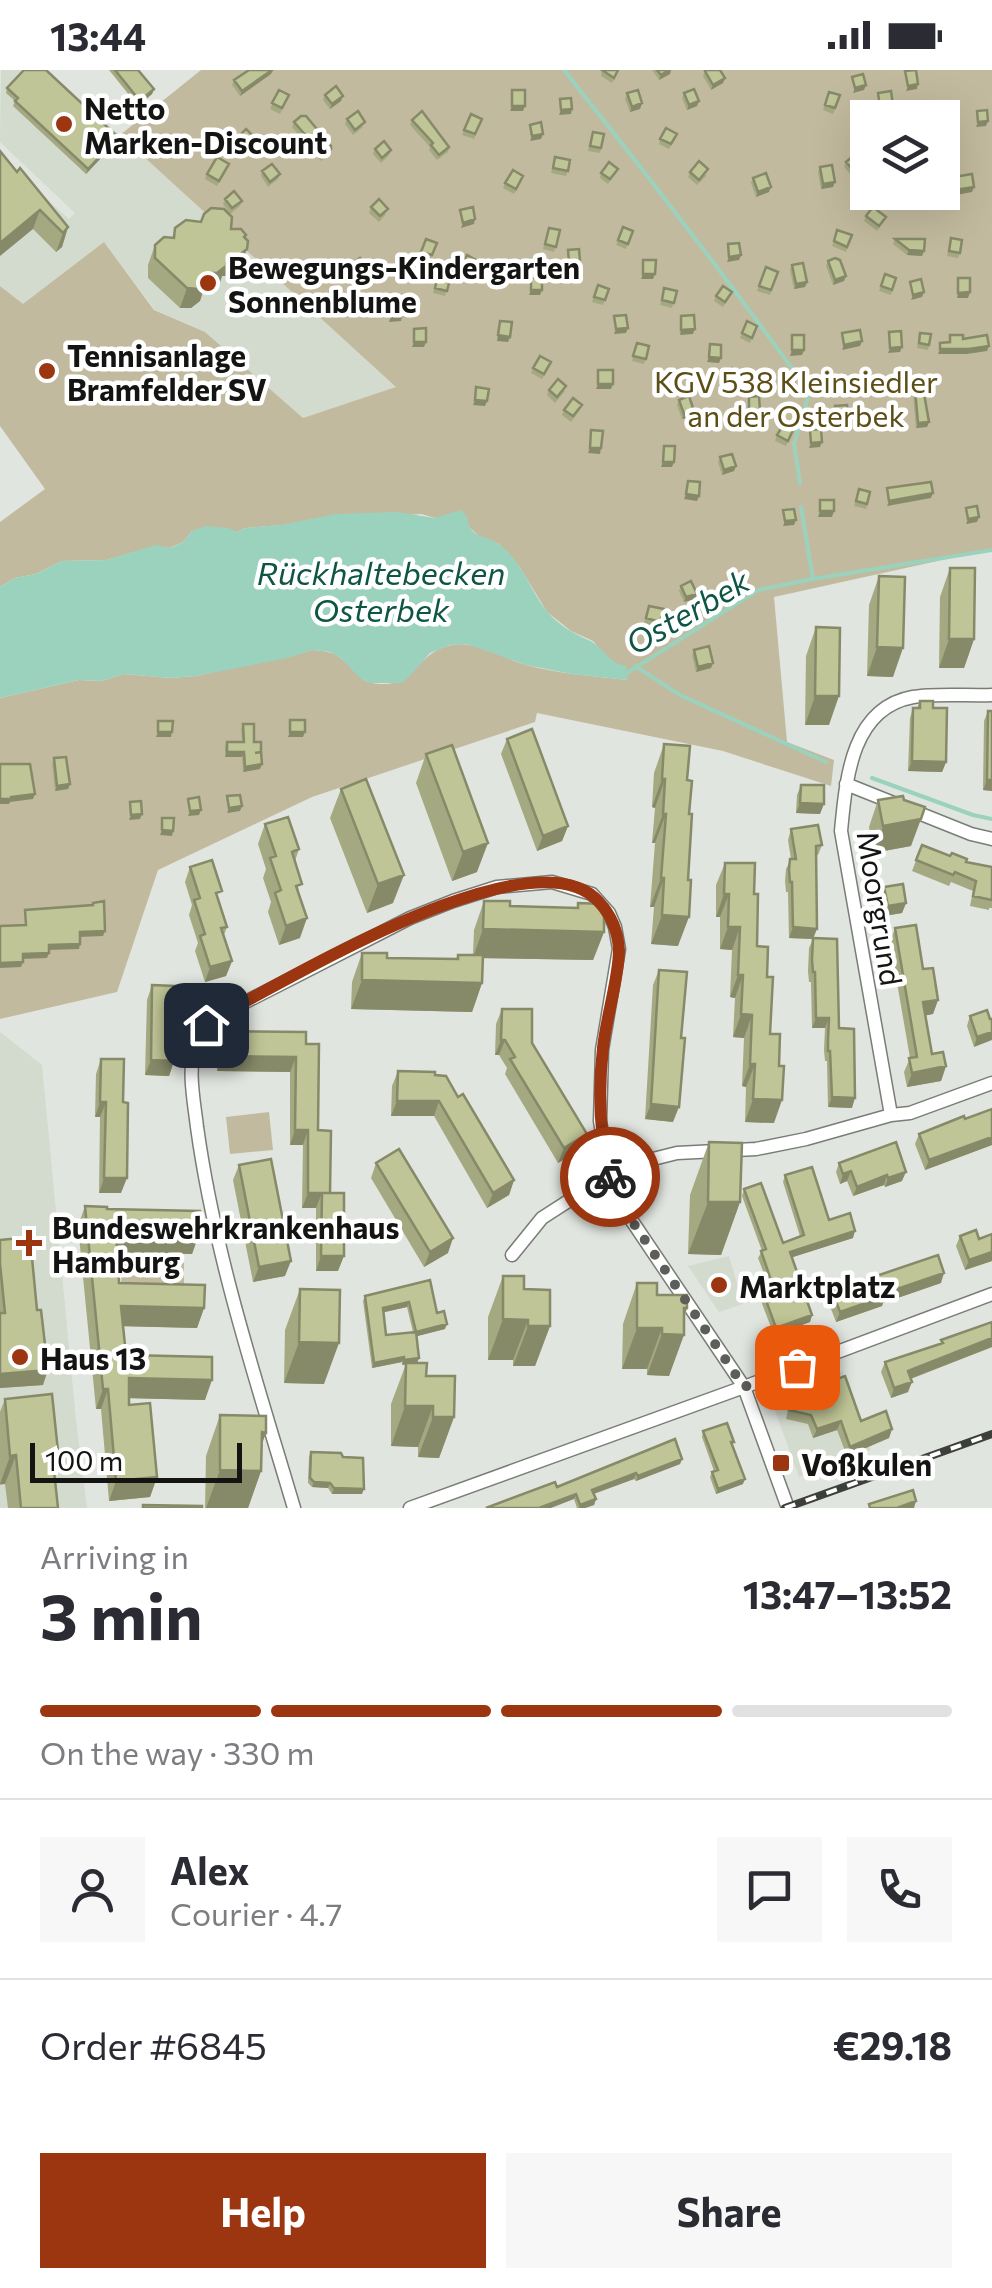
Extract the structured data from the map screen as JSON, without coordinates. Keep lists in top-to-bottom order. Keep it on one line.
{"streets":{"street":["Moorgrund"]},"water":["Rückhaltebecken Osterbek","Osterbek"],"parks":["KGV 538 Kleinsiedler an der Osterbek"],"places":{"other":["Netto Marken-Discount","Bewegungs-Kindergarten Sonnenblume","Tennisanlage Bramfelder SV","Marktplatz","Haus 13"],"health":["Bundeswehrkrankenhaus Hamburg"],"transit":["Voßkulen"]},"scale_bar":"100 m","page":{"status":"13:44","scale":"100 m","heading":["3 min","Arriving in","13:47–13:52"],"panel":["Alex","Courier · 4.7","Order #6845","€29.18"],"bar":"On the way · 330 m","buttons":["Help","Share"]}}
